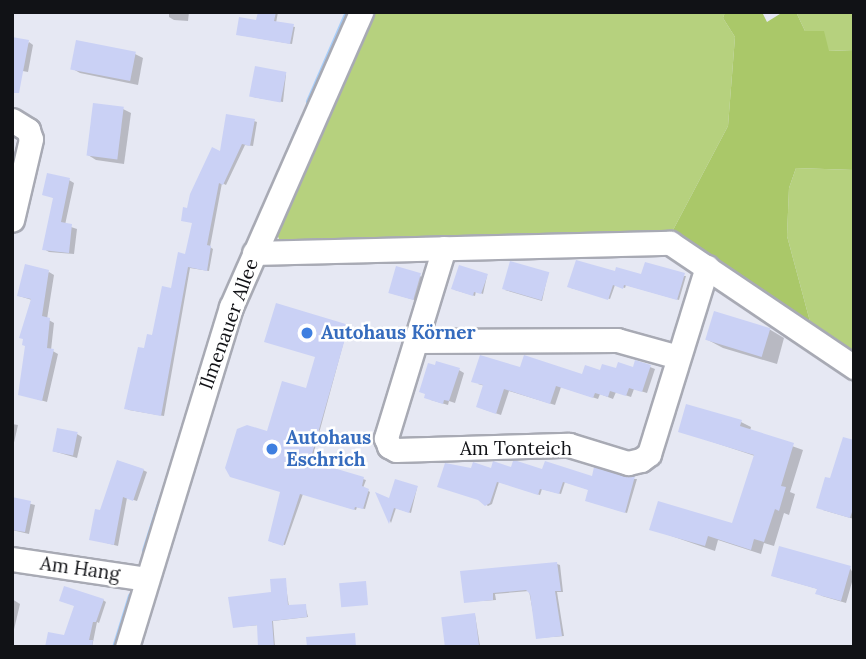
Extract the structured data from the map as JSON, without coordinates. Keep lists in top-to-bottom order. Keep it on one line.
{"streets":{"street":["Ilmenauer Allee","Am Tonteich","Am Hang"]},"crossings":[["Ilmenauer Allee","Am Hang"]],"places":["Autohaus Körner","Autohaus Eschrich"]}
